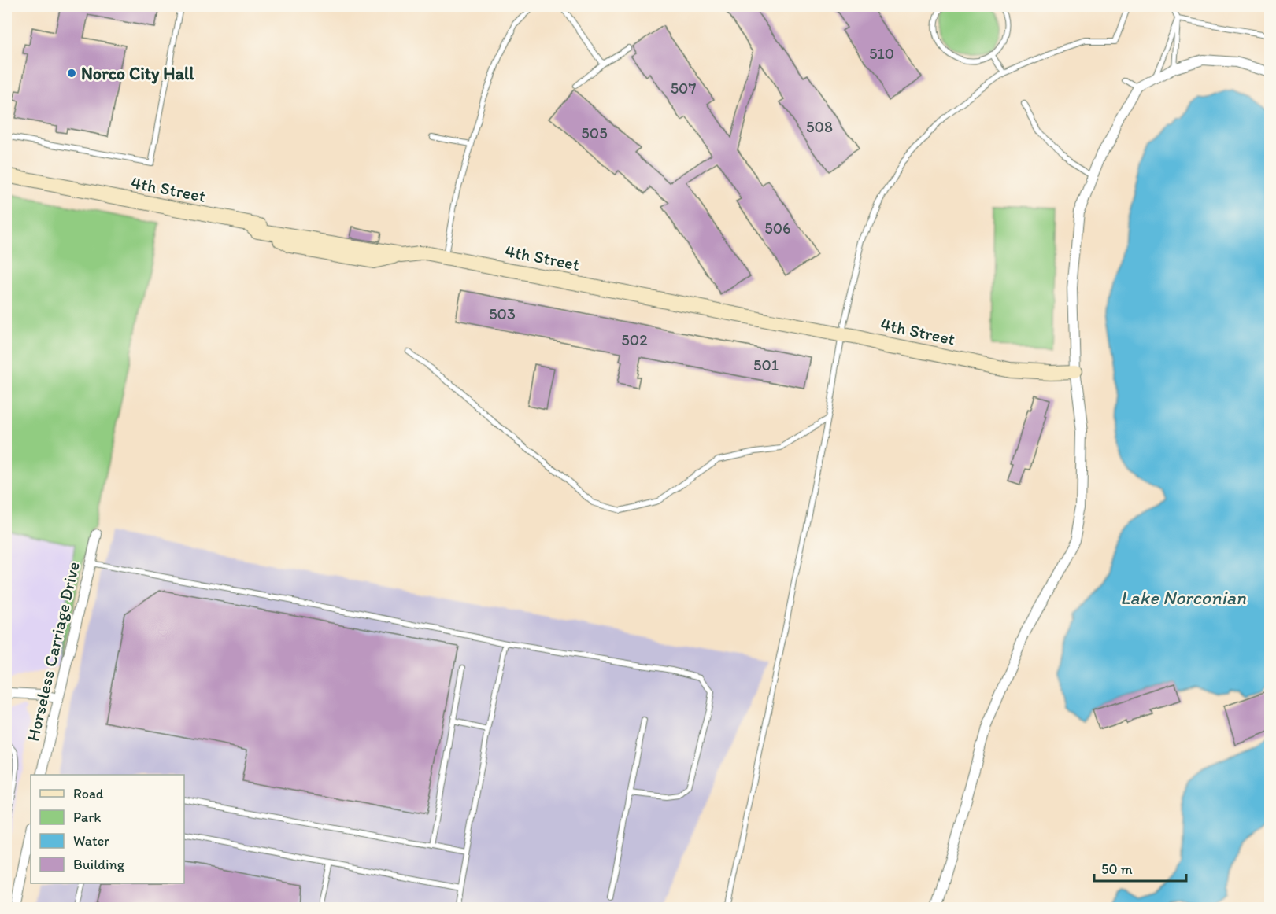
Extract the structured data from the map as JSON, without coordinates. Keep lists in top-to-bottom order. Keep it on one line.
{"streets":{"street":["4th Street","Horseless Carriage Drive"]},"water":["Lake Norconian"],"places":["Norco City Hall"],"house_numbers":["510","507","508","505","506","503","502","501"],"legend":["Road","Park","Water","Building"],"scale_bar":"50 m"}
